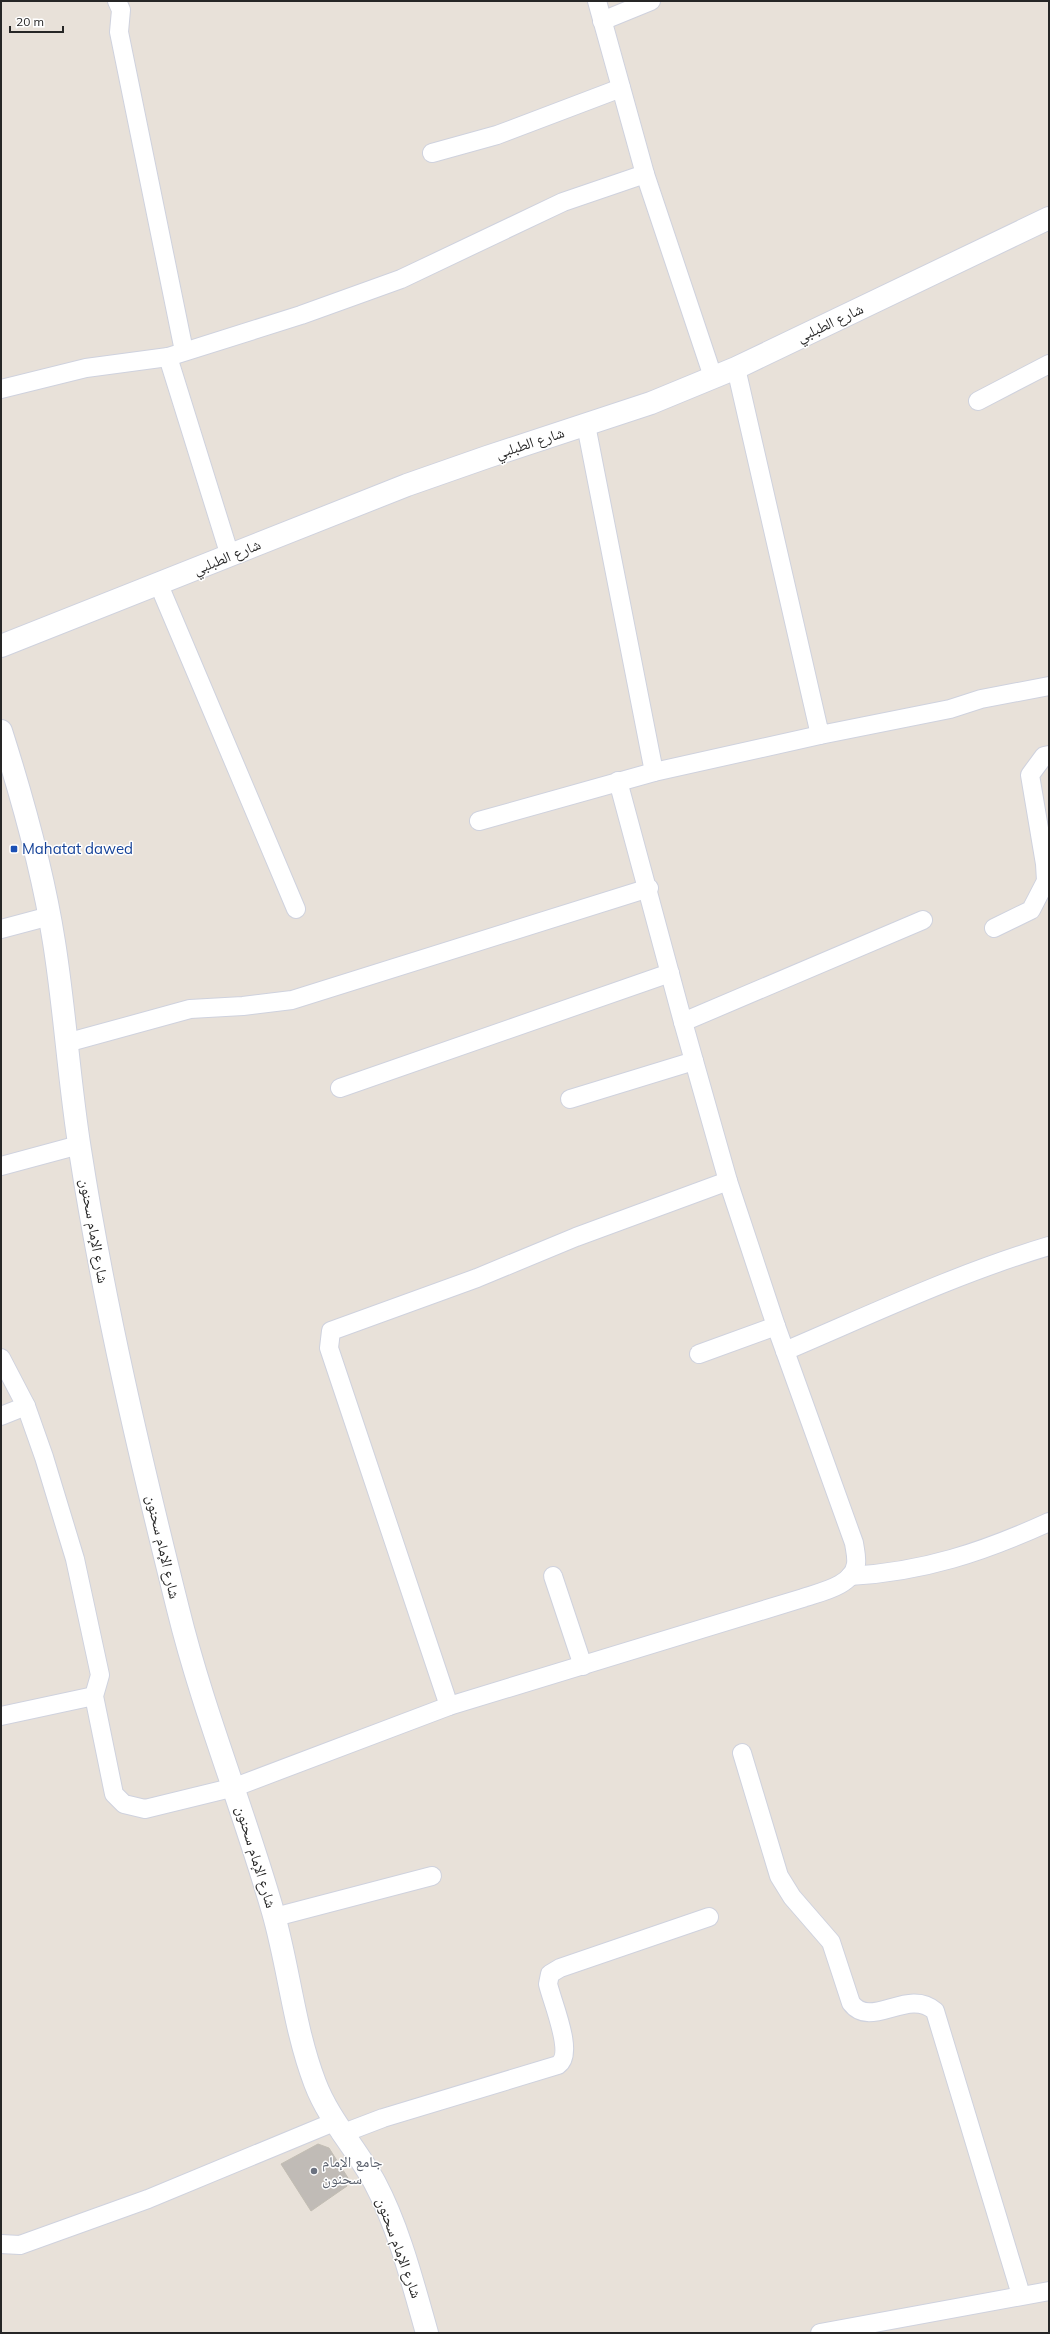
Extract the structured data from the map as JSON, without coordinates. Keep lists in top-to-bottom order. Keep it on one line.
{"streets":{"street":["شارع الطبلبي","شارع الإمام سحنون"]},"places":{"transit":["Mahatat dawed"],"other":["جامع الإمام سحنون"]},"scale_bar":"20 m"}
